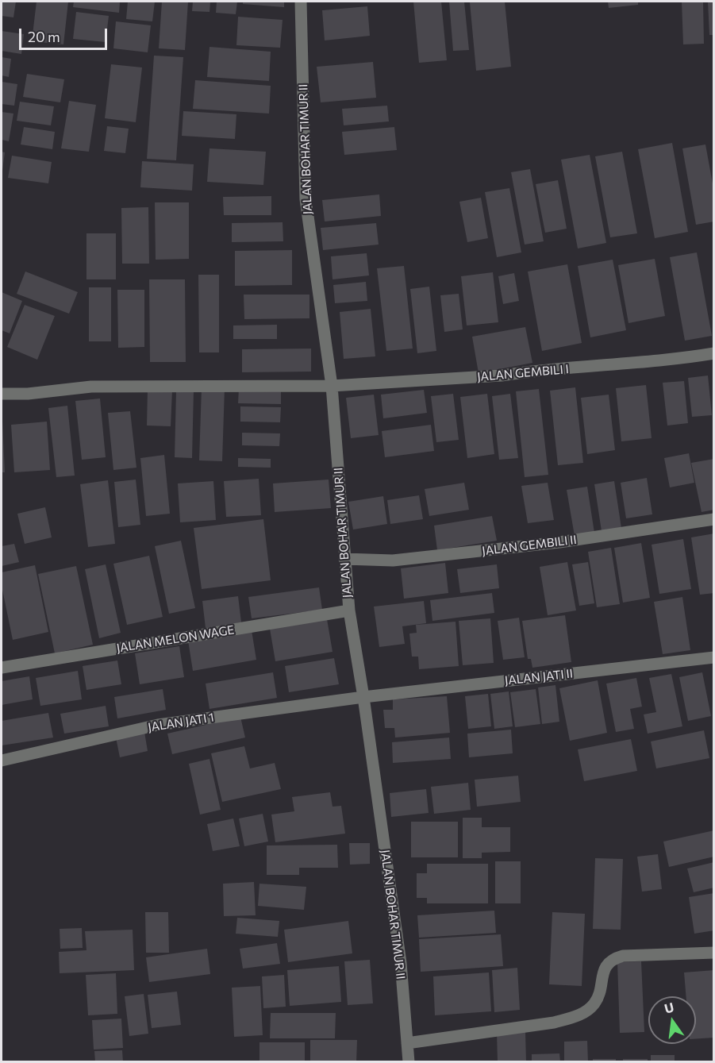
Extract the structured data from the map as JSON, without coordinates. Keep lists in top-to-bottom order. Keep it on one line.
{"streets":{"street":["JALAN BOHAR TIMUR II","JALAN GEMBILI I","JALAN GEMBILI II","JALAN MELON WAGE","JALAN JATI II","JALAN JATI 1"]},"crossings":[["JALAN BOHAR TIMUR II","JALAN GEMBILI I"],["JALAN BOHAR TIMUR II","JALAN GEMBILI II"],["JALAN BOHAR TIMUR II","JALAN MELON WAGE"],["JALAN BOHAR TIMUR II","JALAN JATI II"],["JALAN BOHAR TIMUR II","JALAN JATI 1"],["JALAN JATI II","JALAN JATI 1"]],"scale_bar":"20 m","north":"top"}
